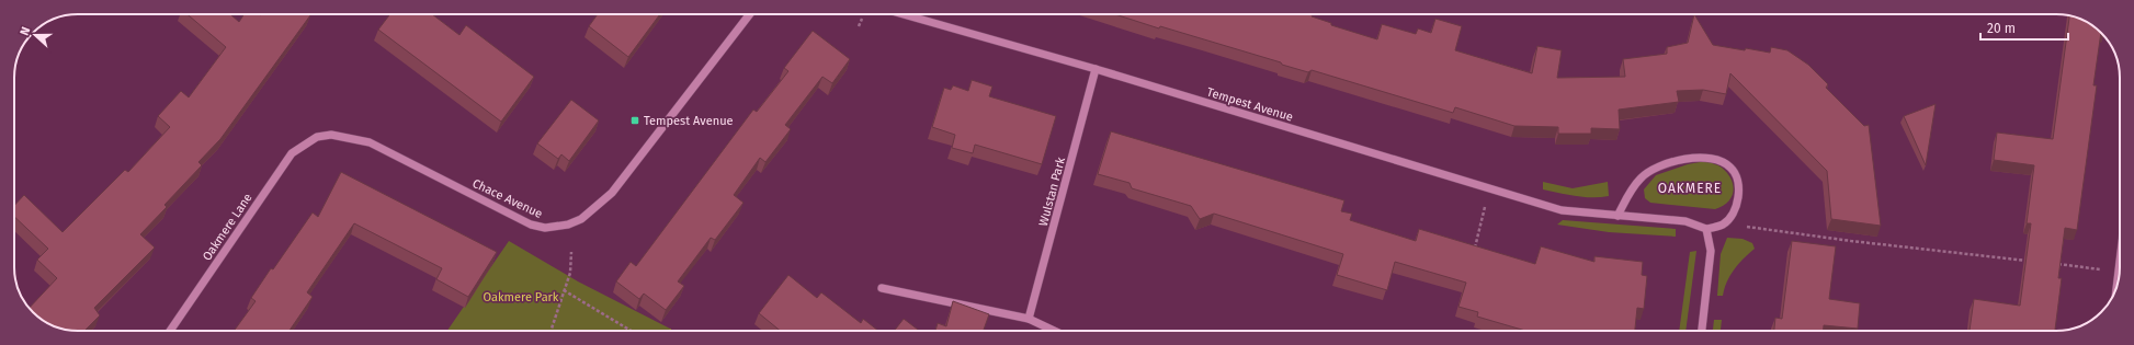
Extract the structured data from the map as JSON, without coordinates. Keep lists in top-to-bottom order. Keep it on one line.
{"streets":{"street":["Tempest Avenue","Wulstan Park","Chace Avenue","Oakmere Lane"]},"crossings":[["Tempest Avenue","Wulstan Park"],["Chace Avenue","Oakmere Lane"]],"districts":["OAKMERE"],"parks":["Oakmere Park"],"places":{"transit":["Tempest Avenue"]},"scale_bar":"20 m","north":"left"}
